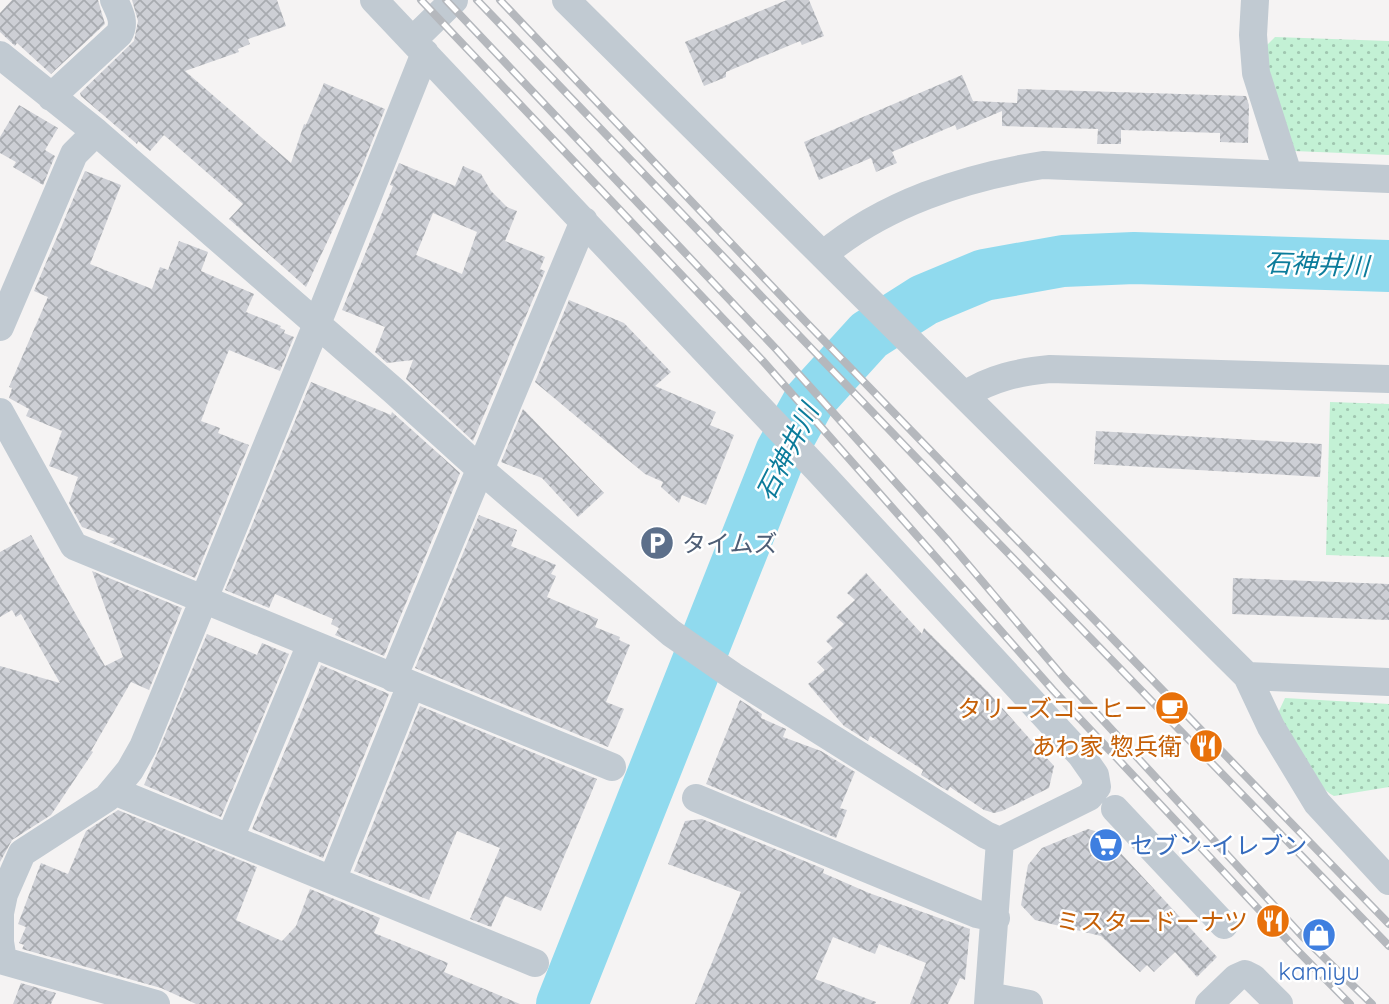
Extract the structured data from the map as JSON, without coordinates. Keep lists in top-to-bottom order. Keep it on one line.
{"water":["石神井川"],"places":{"parking":["タイムズ"],"cafe":["タリーズコーヒー"],"restaurant":["あわ家 惣兵衛","ミスタードーナツ"],"supermarket":["セブン-イレブン"],"shop":["kamiyu"]}}
